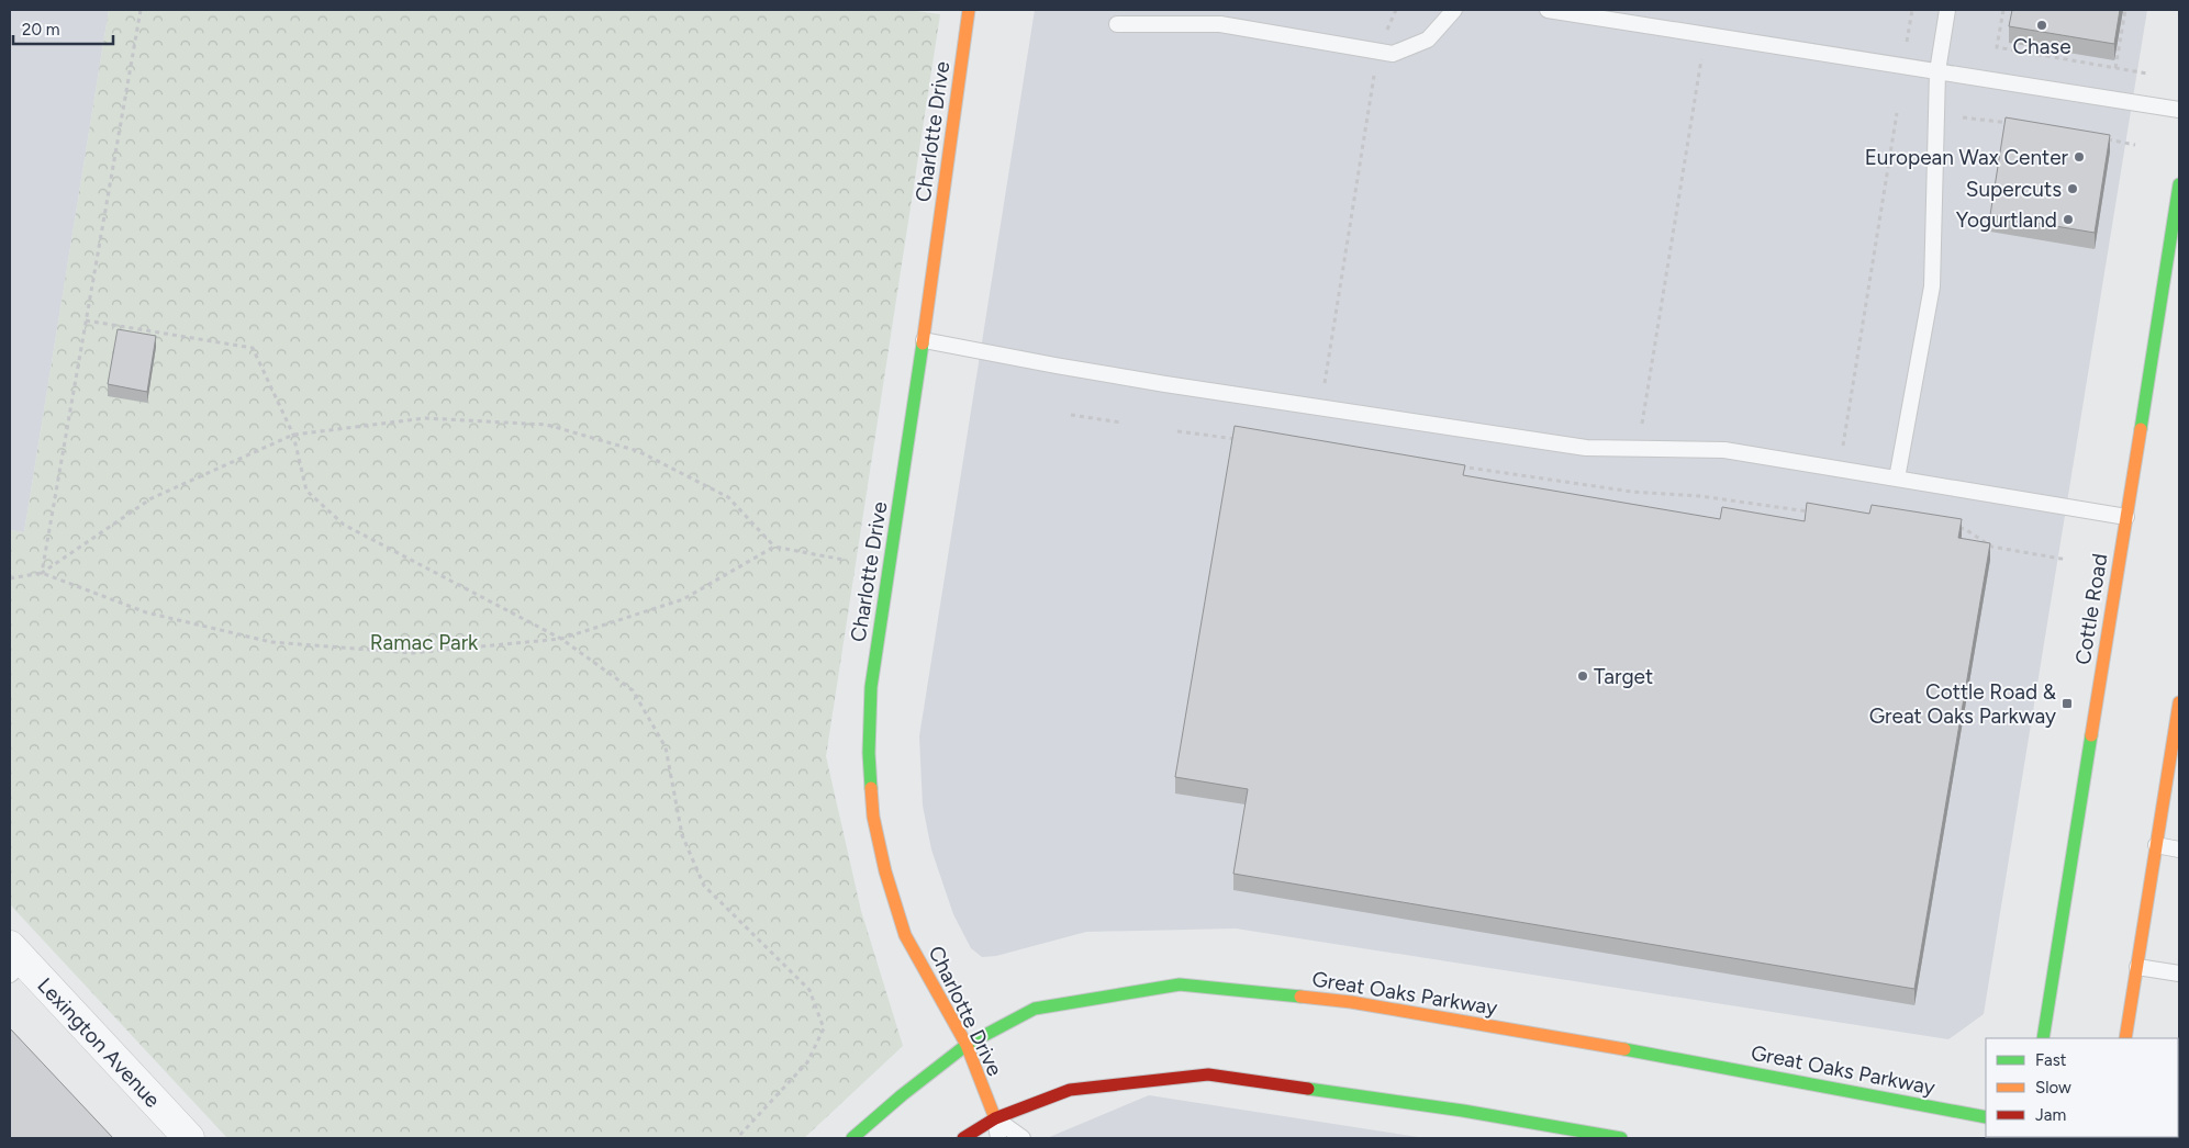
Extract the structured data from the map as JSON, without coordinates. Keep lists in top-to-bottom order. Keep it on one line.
{"streets":{"main road":["Charlotte Drive","Cottle Road","Great Oaks Parkway"],"street":["Lexington Avenue"]},"crossings":[["Charlotte Drive","Great Oaks Parkway"]],"parks":["Ramac Park"],"places":{"other":["Chase","European Wax Center","Supercuts","Yogurtland","Target"],"transit":["Cottle Road & Great Oaks Parkway"]},"legend":["Fast","Slow","Jam"],"scale_bar":"20 m"}
